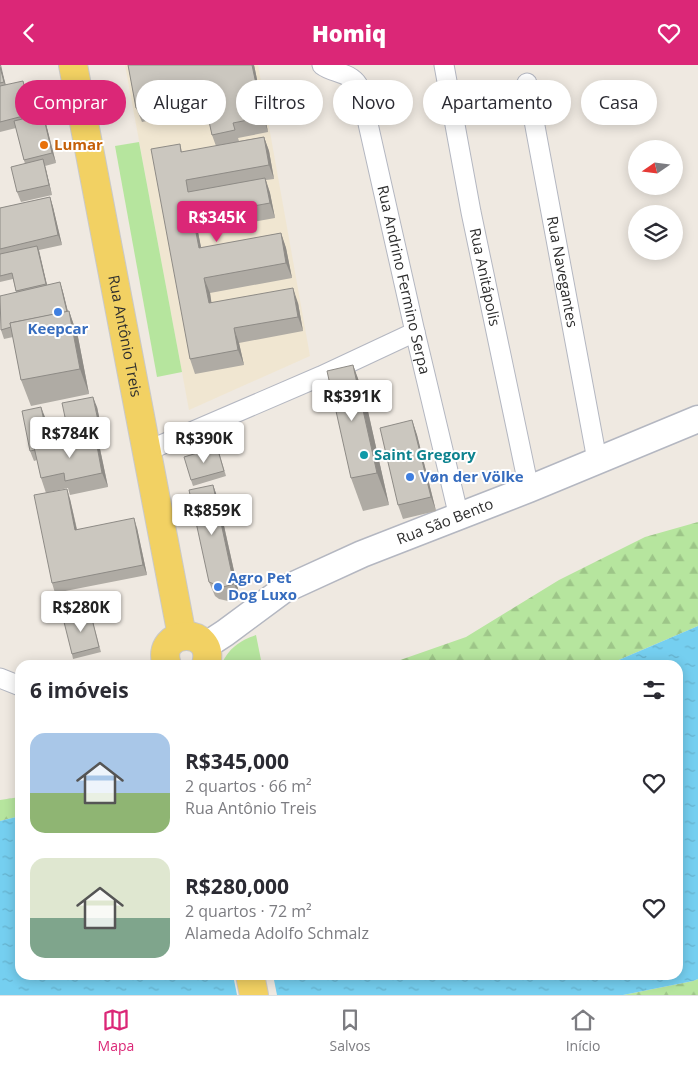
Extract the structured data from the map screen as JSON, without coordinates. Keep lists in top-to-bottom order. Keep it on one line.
{"streets":{"main road":["Rua Antônio Treis"],"street":["Rua Navegantes","Rua Anitápolis","Rua Andrino Fermino Serpa","Rua São Bento"]},"crossings":[["Rua Navegantes","Rua São Bento"],["Rua Anitápolis","Rua São Bento"],["Rua Andrino Fermino Serpa","Rua São Bento"],["Rua Antônio Treis","Rua São Bento"]],"places":["Lumar","Keepcar","Saint Gregory","Vøn der Völke","Agro Pet Dog Luxo"],"north":"left","page":{"header":"Homiq","chip":["Comprar","Alugar","Filtros","Novo","Apartamento","Casa"],"price":["R$345K","R$391K","R$784K","R$390K","R$859K","R$280K"],"heading":"6 imóveis","list":[{"name":"R$345,000","note":"2 quartos · 66 m² · Rua Antônio Treis"},{"name":"R$280,000","note":"2 quartos · 72 m² · Alameda Adolfo Schmalz"}],"tabs":["Mapa","Salvos","Início"]}}
